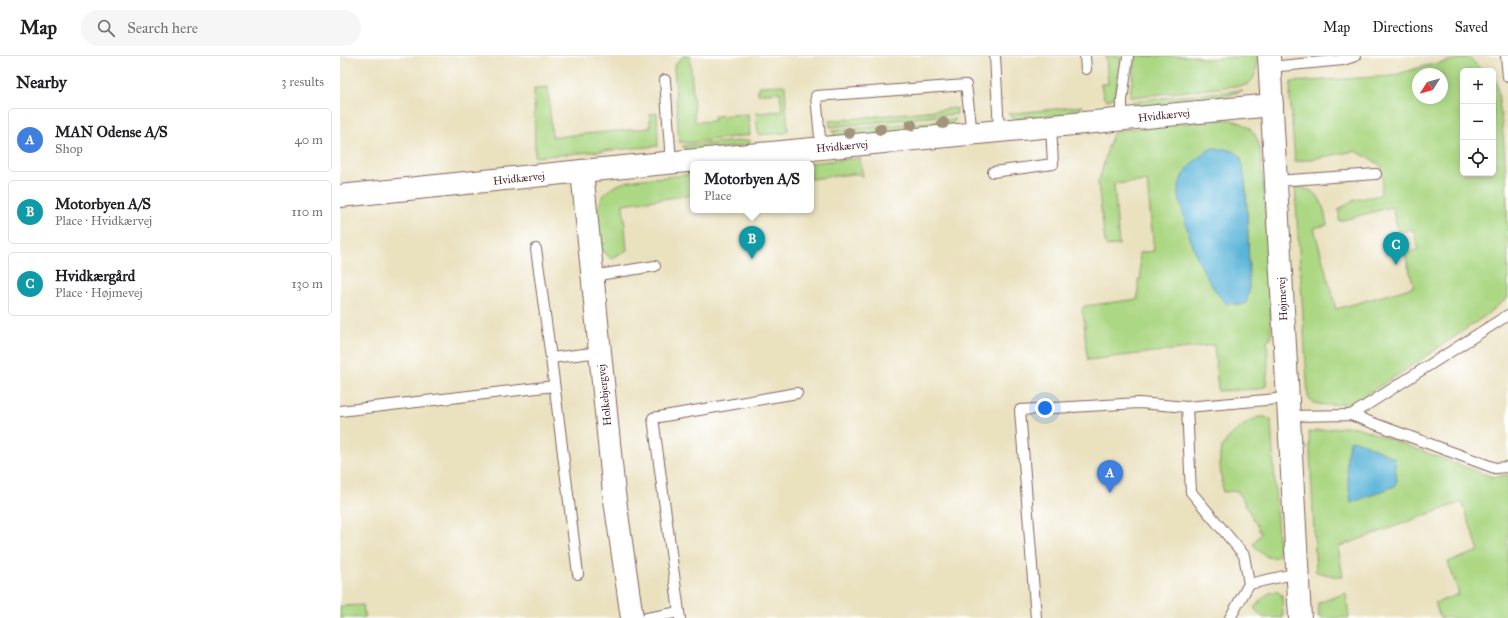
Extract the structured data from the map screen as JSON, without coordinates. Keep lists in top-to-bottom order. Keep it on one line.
{"streets":{"street":["Hvidkærvej","Højmevej","Holkebjergvej"]},"crossings":[["Hvidkærvej","Højmevej"],["Hvidkærvej","Holkebjergvej"]],"north":"bottom left","page":{"header":"Map","search":"Search here","nav":["Map","Directions","Saved"],"heading":["Nearby","3 results"],"map_buttons":["+","−"],"list":[{"mark":"A","name":"MAN Odense A/S","note":"Shop","value":"40 m"},{"mark":"B","name":"Motorbyen A/S","note":"Place · Hvidkærvej","value":"110 m"},{"mark":"C","name":"Hvidkærgård","note":"Place · Højmevej","value":"130 m"}],"popup":["Motorbyen A/S","Place"],"pins":["B","C","A"]}}
